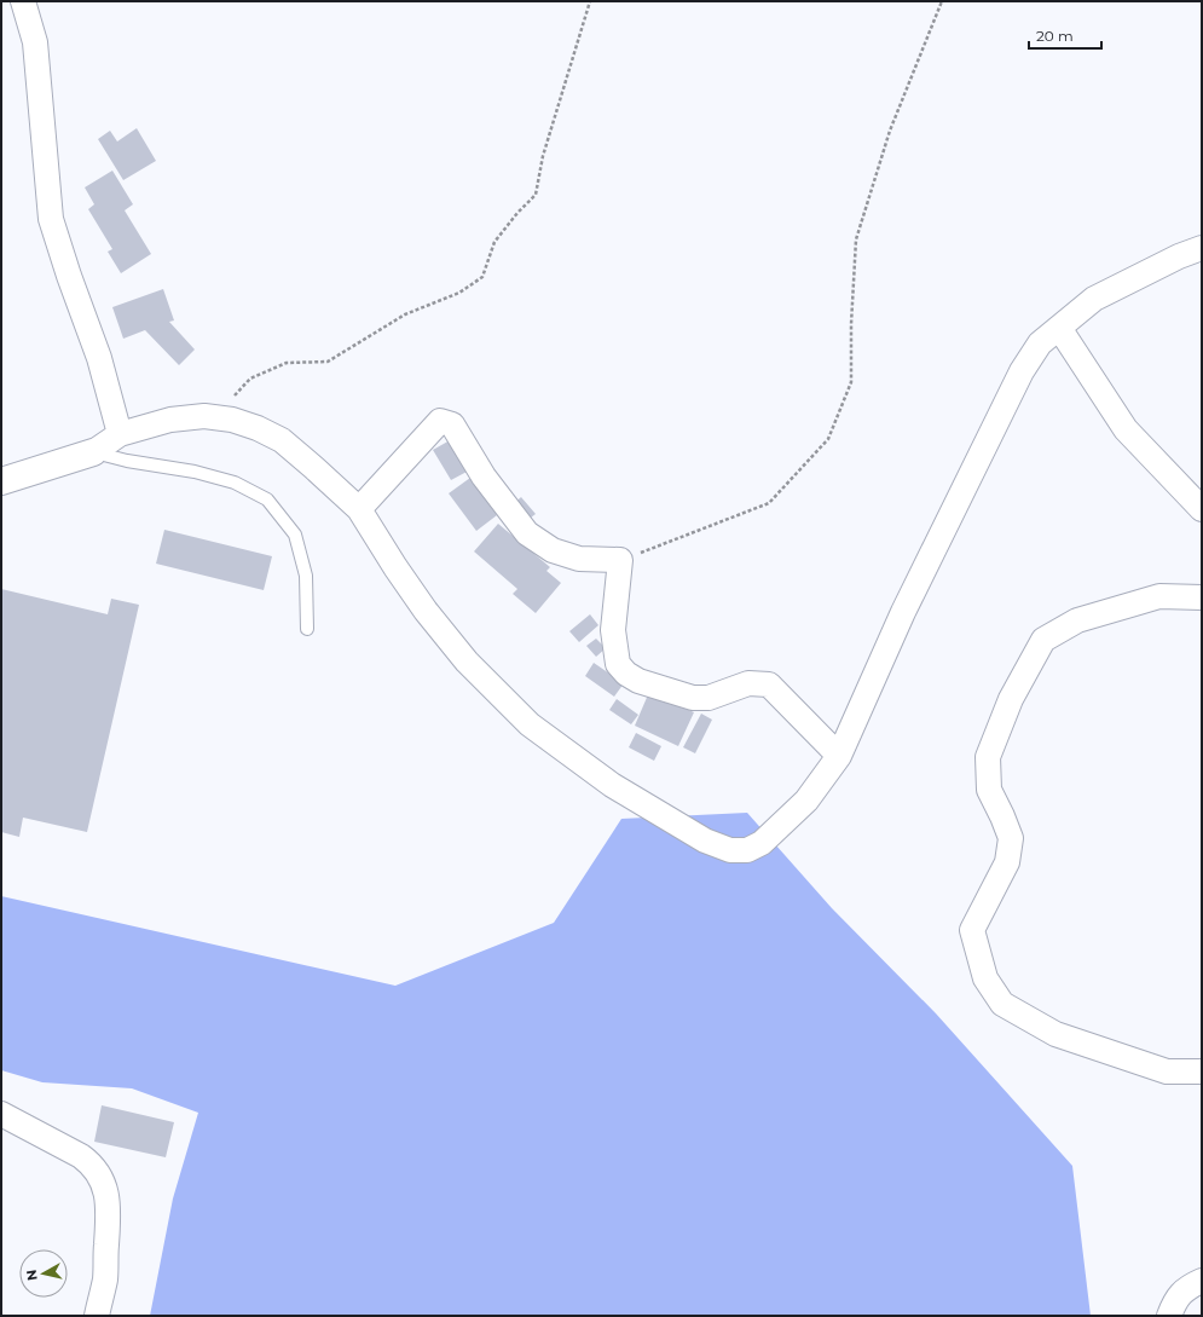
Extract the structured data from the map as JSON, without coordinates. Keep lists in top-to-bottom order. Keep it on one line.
{"scale_bar":"20 m","north":"left"}
